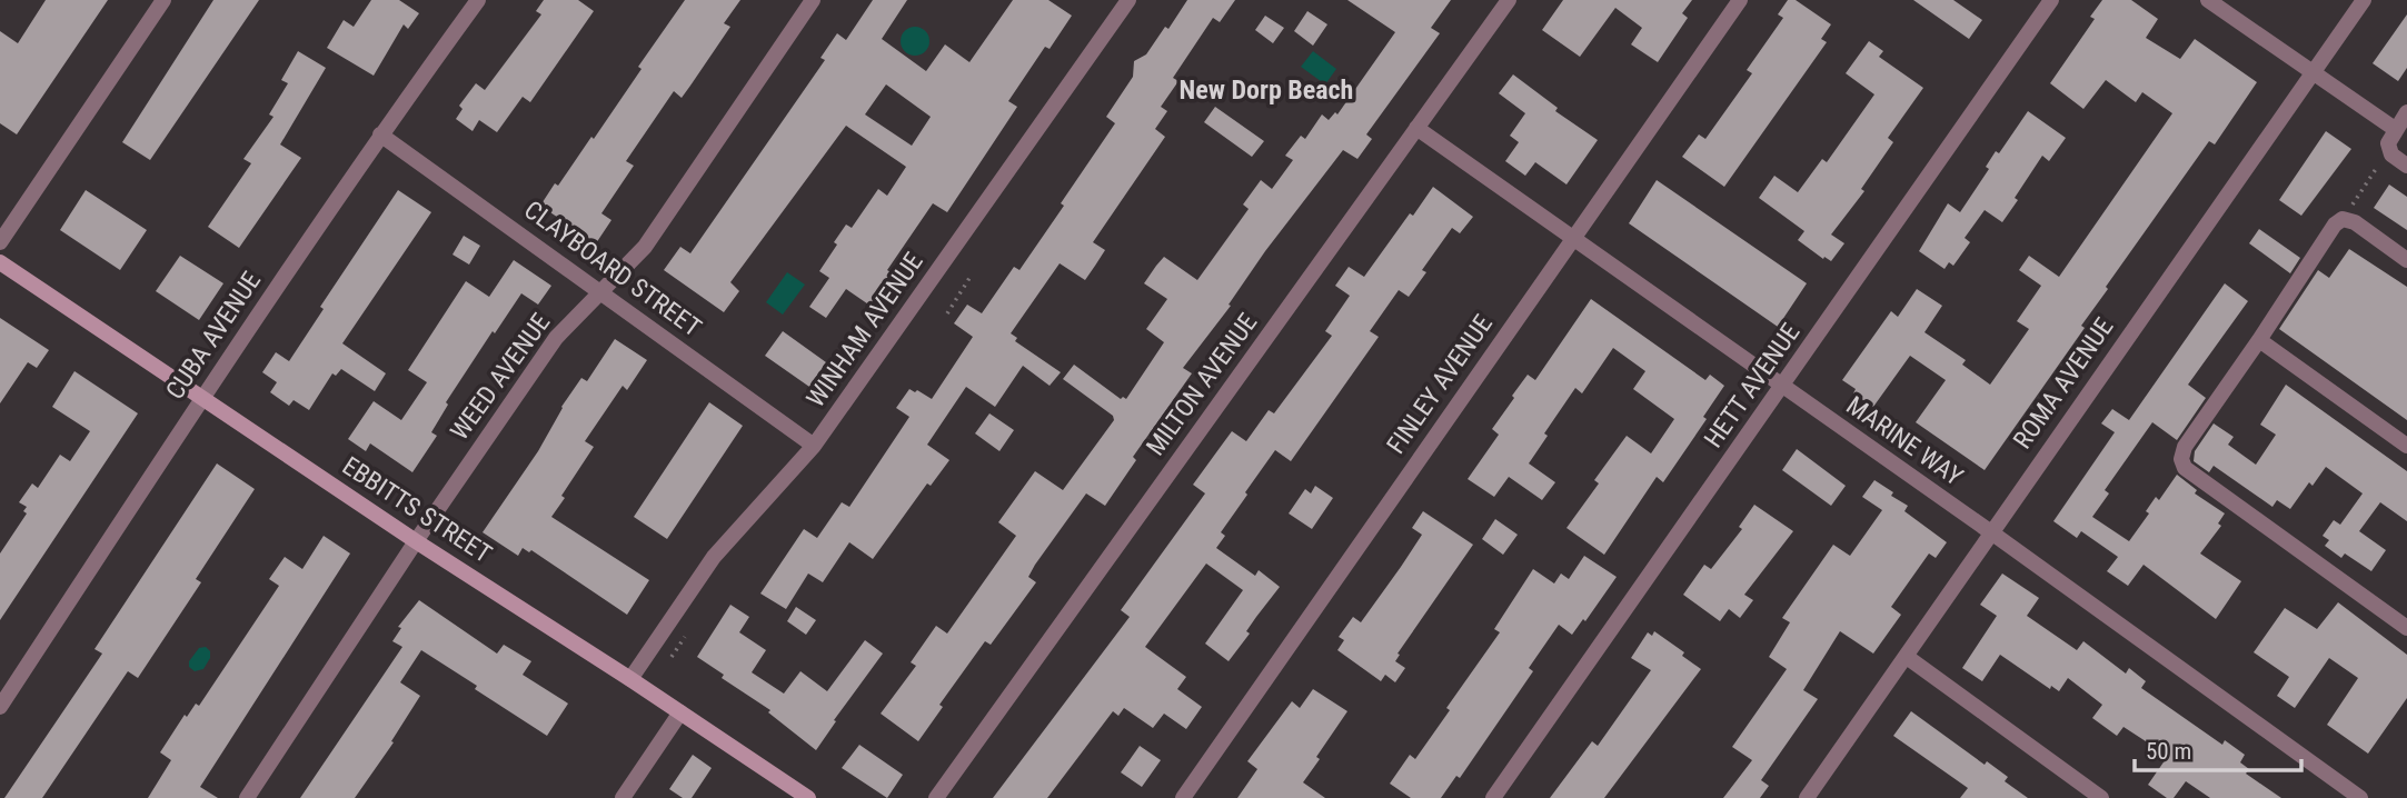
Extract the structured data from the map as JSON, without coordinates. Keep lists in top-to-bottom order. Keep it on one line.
{"streets":{"street":["CLAYBOARD STREET","WINHAM AVENUE","CUBA AVENUE","WEED AVENUE","ROMA AVENUE","MILTON AVENUE","FINLEY AVENUE","HETT AVENUE","MARINE WAY","EBBITTS STREET"]},"crossings":[["CLAYBOARD STREET","WINHAM AVENUE"],["CLAYBOARD STREET","CUBA AVENUE"],["CLAYBOARD STREET","WEED AVENUE"],["WINHAM AVENUE","EBBITTS STREET"],["CUBA AVENUE","EBBITTS STREET"],["WEED AVENUE","EBBITTS STREET"],["ROMA AVENUE","MARINE WAY"],["MILTON AVENUE","MARINE WAY"],["FINLEY AVENUE","MARINE WAY"],["HETT AVENUE","MARINE WAY"]],"districts":["New Dorp Beach"],"scale_bar":"50 m"}
